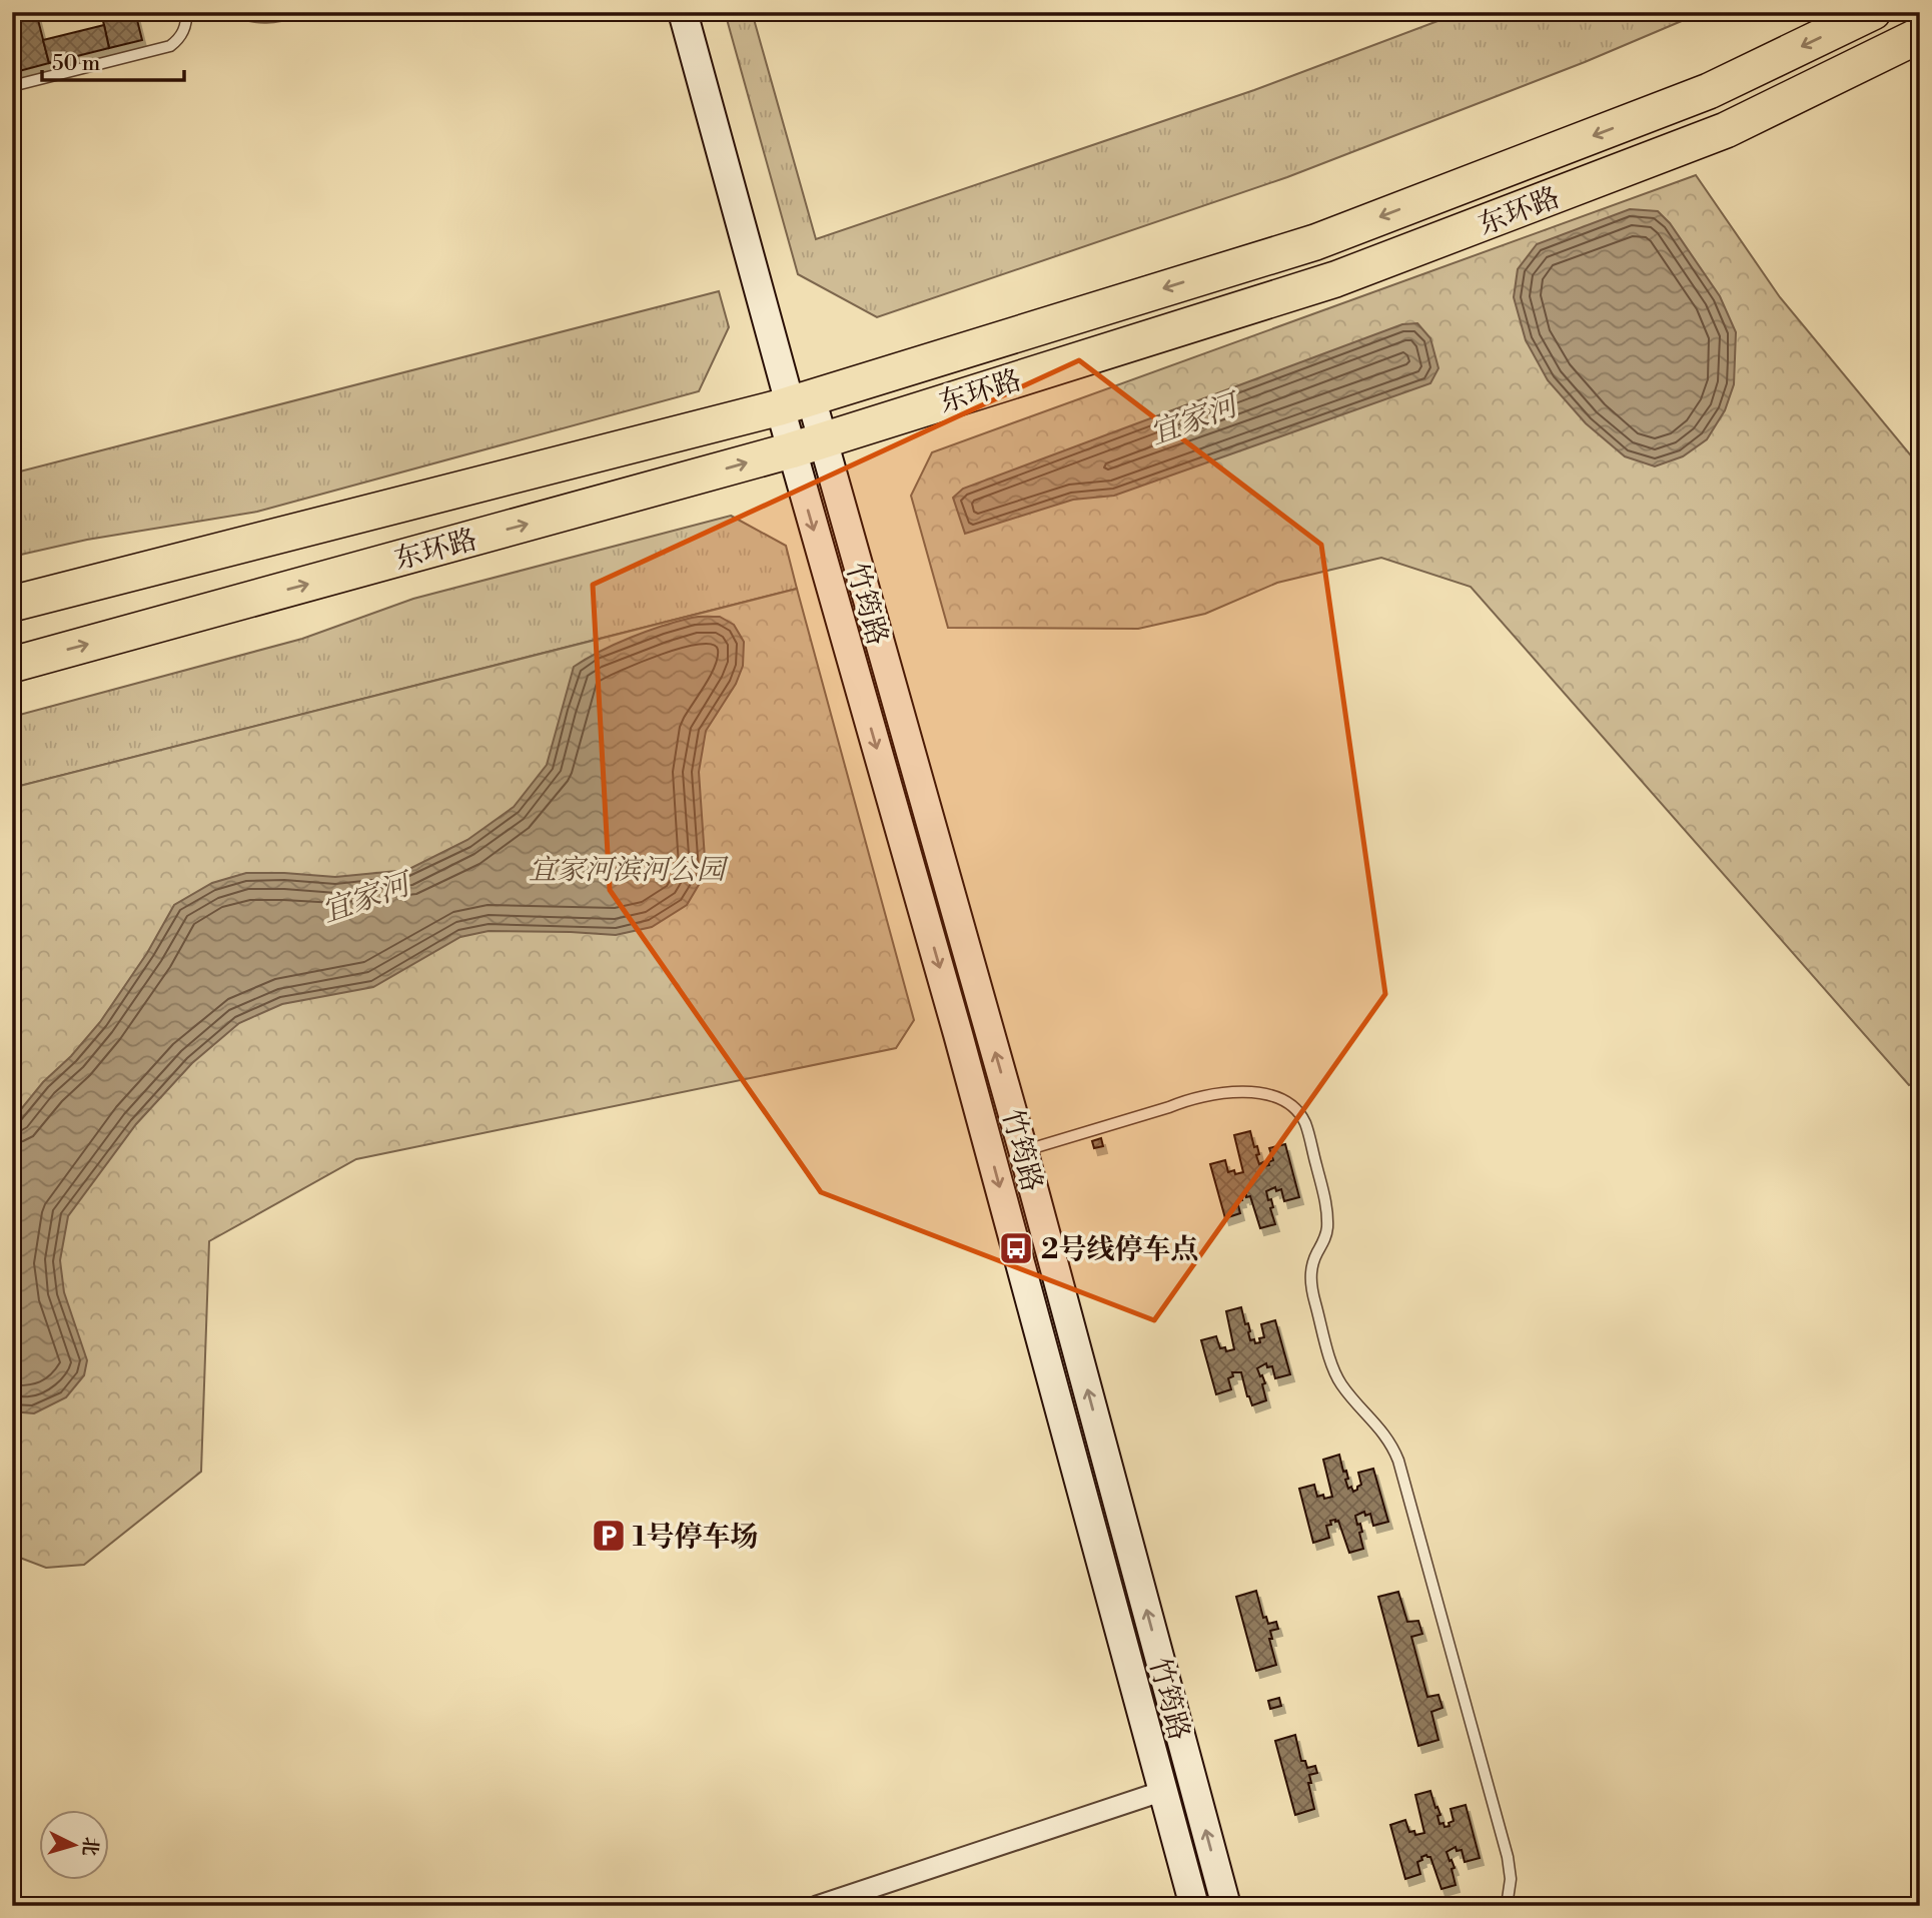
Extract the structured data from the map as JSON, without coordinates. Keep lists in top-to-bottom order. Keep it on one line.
{"streets":{"highway":["东环路"],"main road":["竹筠路"]},"crossings":[["东环路","竹筠路"]],"water":["宜家河"],"parks":["宜家河滨河公园"],"places":{"bus stop":["2号线停车点"],"parking":["1号停车场"]},"scale_bar":"50 m","north":"right"}
